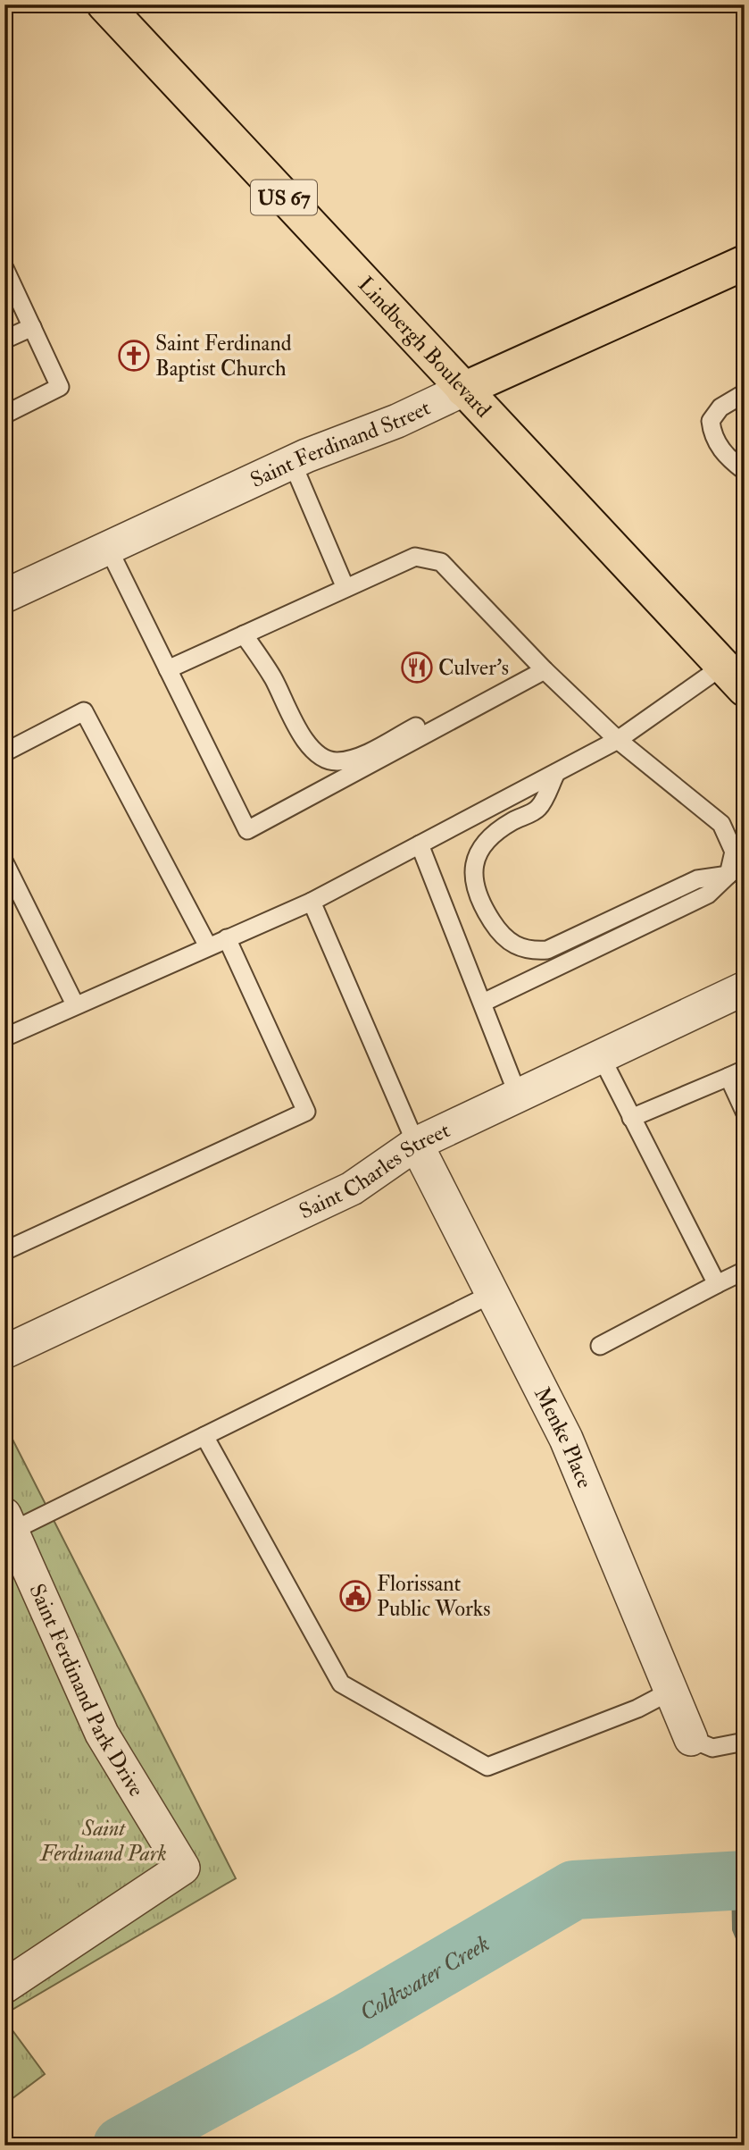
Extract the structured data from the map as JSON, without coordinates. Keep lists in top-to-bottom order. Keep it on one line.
{"streets":{"main road":["US 67","Lindbergh Boulevard","Saint Ferdinand Street"],"street":["Saint Charles Street","Menke Place","Saint Ferdinand Park Drive"]},"crossings":[["Lindbergh Boulevard","Saint Ferdinand Street"],["Saint Charles Street","Menke Place"]],"water":["Coldwater Creek"],"parks":["Saint Ferdinand Park"],"places":{"church":["Saint Ferdinand Baptist Church"],"restaurant":["Culver's"],"public building":["Florissant Public Works"]}}
